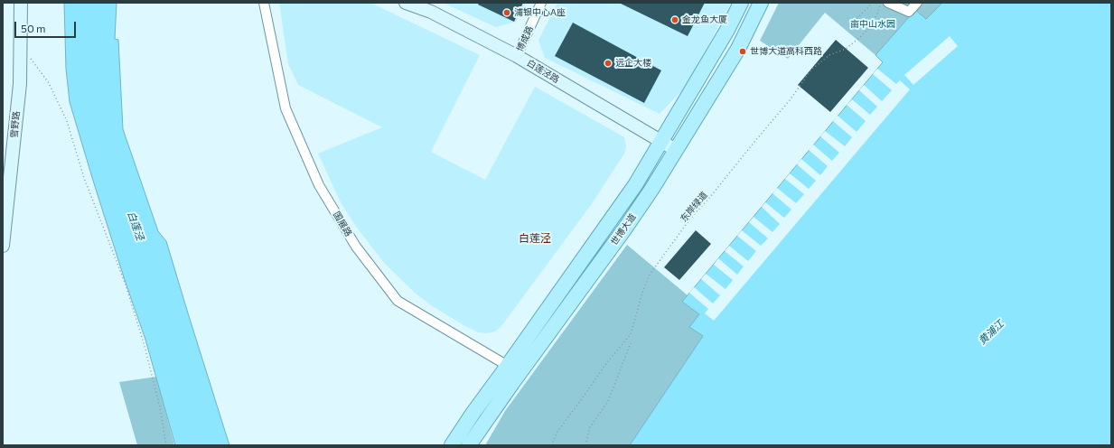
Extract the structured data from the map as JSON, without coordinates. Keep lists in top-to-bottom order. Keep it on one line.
{"streets":{"main road":["世博大道"],"street":["博成路","白莲泾路","雪野路","国展路"],"path":["东岸绿道"]},"crossings":[["博成路","白莲泾路"],["白莲泾路","世博大道"],["国展路","世博大道"]],"districts":["白莲泾"],"water":["白莲泾","黄浦江"],"parks":["亩中山水园"],"places":["浦银中心A座","金龙鱼大厦","世博大道高科西路","远企大楼"],"scale_bar":"50 m"}
